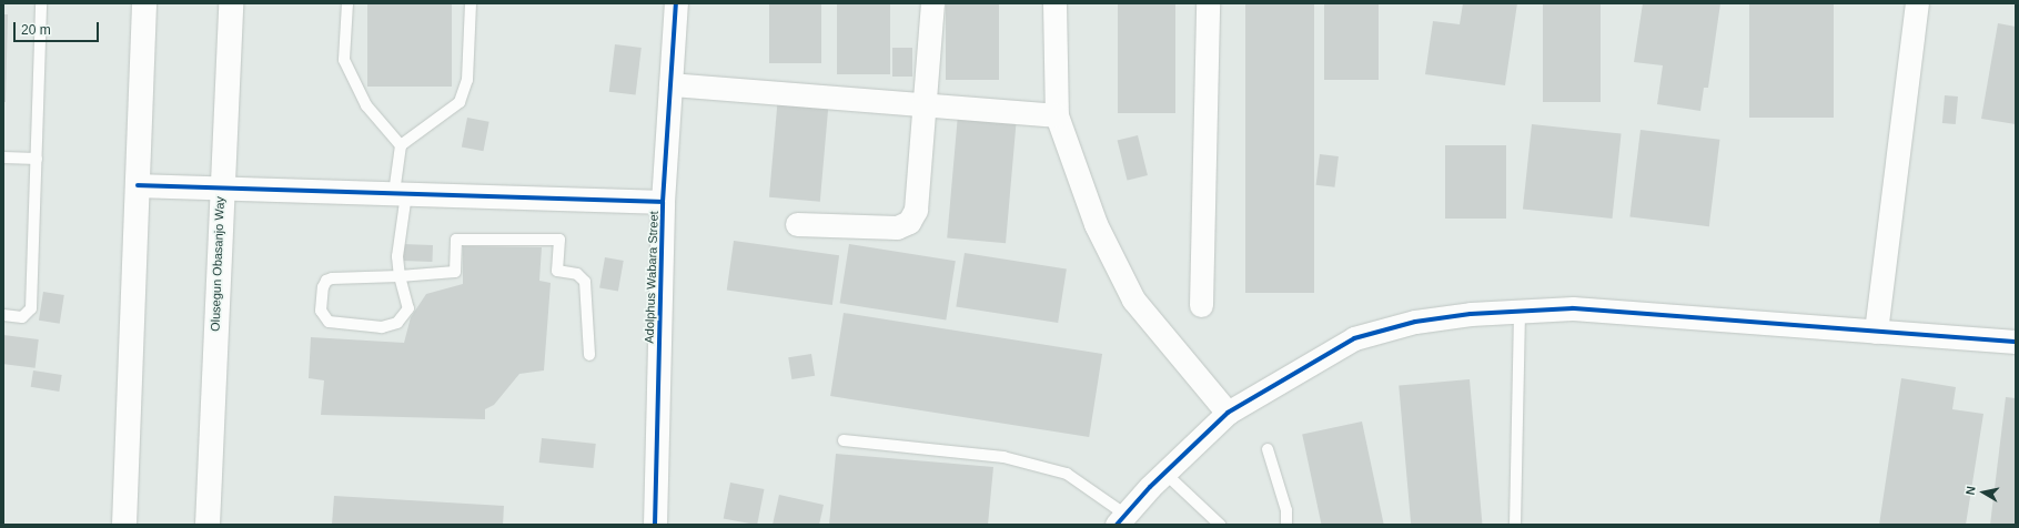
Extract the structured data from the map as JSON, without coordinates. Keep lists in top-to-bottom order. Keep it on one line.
{"streets":{"main road":["Olusegun Obasanjo Way"],"street":["Adolphus Wabara Street"]},"scale_bar":"20 m","north":"left"}
